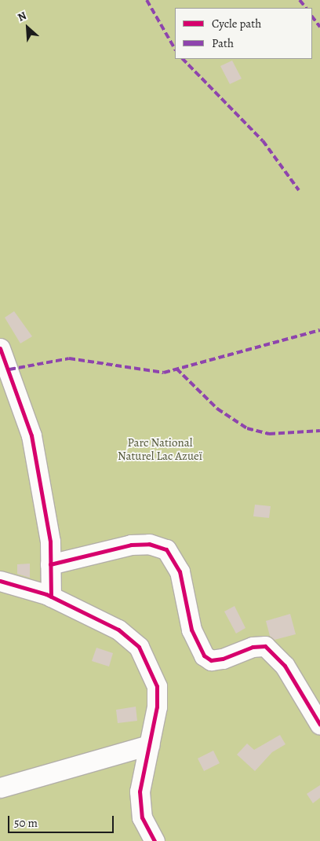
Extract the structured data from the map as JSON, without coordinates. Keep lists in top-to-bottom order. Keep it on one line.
{"parks":["Parc National Naturel Lac Azueï"],"legend":["Cycle path","Path"],"scale_bar":"50 m","north":"top left"}
